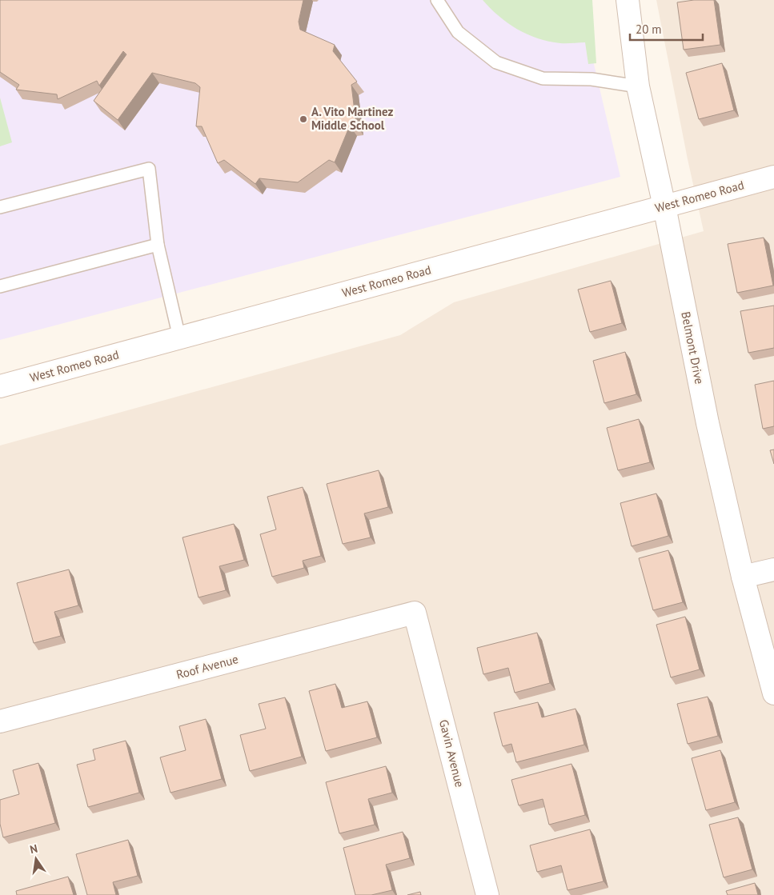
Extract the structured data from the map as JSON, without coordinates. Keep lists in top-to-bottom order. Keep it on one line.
{"streets":{"street":["West Romeo Road","Belmont Drive","Roof Avenue","Gavin Avenue"]},"crossings":[["West Romeo Road","Belmont Drive"],["Roof Avenue","Gavin Avenue"]],"places":["A. Vito Martinez Middle School"],"scale_bar":"20 m","north":"top"}
